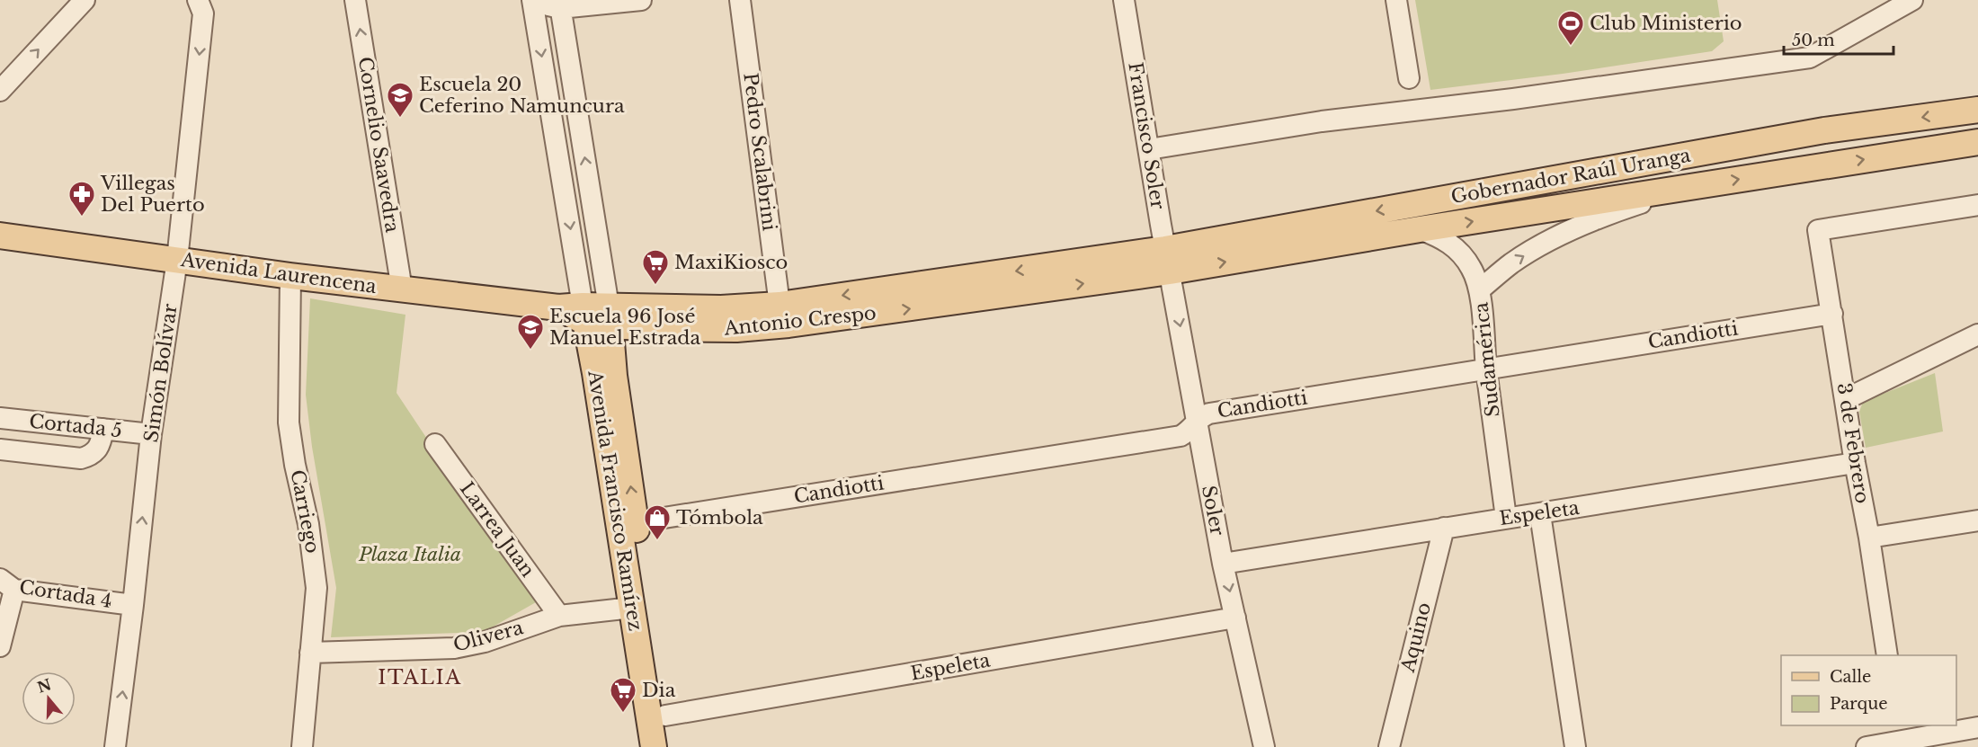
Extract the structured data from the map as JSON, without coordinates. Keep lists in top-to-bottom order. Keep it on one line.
{"streets":{"main road":["Gobernador Raúl Uranga","Avenida Laurencena","Antonio Crespo","Avenida Francisco Ramírez"],"street":["Francisco Soler","Cornelio Saavedra","Pedro Scalabrini","Candiotti","Sudamérica","Simón Bolívar","Cortada 5","3 de Febrero","Soler","Carriego","Espeleta","Larrea Juan","Cortada 4","Olivera","Aquino"]},"crossings":[["Francisco Soler","Gobernador Raúl Uranga"],["Francisco Soler","Antonio Crespo"],["Francisco Soler","Soler"],["Cornelio Saavedra","Avenida Laurencena"],["Pedro Scalabrini","Antonio Crespo"],["Gobernador Raúl Uranga","Antonio Crespo"],["Gobernador Raúl Uranga","Sudamérica"],["Gobernador Raúl Uranga","Soler"],["Avenida Laurencena","Antonio Crespo"],["Avenida Laurencena","Simón Bolívar"],["Avenida Laurencena","Avenida Francisco Ramírez"],["Avenida Laurencena","Carriego"],["Antonio Crespo","Avenida Francisco Ramírez"],["Antonio Crespo","Soler"],["Candiotti","Sudamérica"],["Candiotti","3 de Febrero"],["Candiotti","Avenida Francisco Ramírez"],["Candiotti","Soler"],["Sudamérica","Espeleta"],["Simón Bolívar","Cortada 5"],["Simón Bolívar","Cortada 4"],["3 de Febrero","Espeleta"],["Avenida Francisco Ramírez","Espeleta"],["Avenida Francisco Ramírez","Olivera"],["Soler","Espeleta"],["Carriego","Olivera"],["Espeleta","Aquino"],["Larrea Juan","Olivera"]],"one_way":["Cornelio Saavedra","Soler"],"districts":["ITALIA"],"parks":["Plaza Italia"],"places":{"sports":["Club Ministerio"],"school or university":["Escuela 20 Ceferino Namuncura","Escuela 96 José Manuel Estrada"],"pharmacy":["Villegas Del Puerto"],"supermarket":["MaxiKiosco","Dia"],"shop":["Tómbola"]},"legend":["Calle","Parque"],"scale_bar":"50 m","north":"top"}
